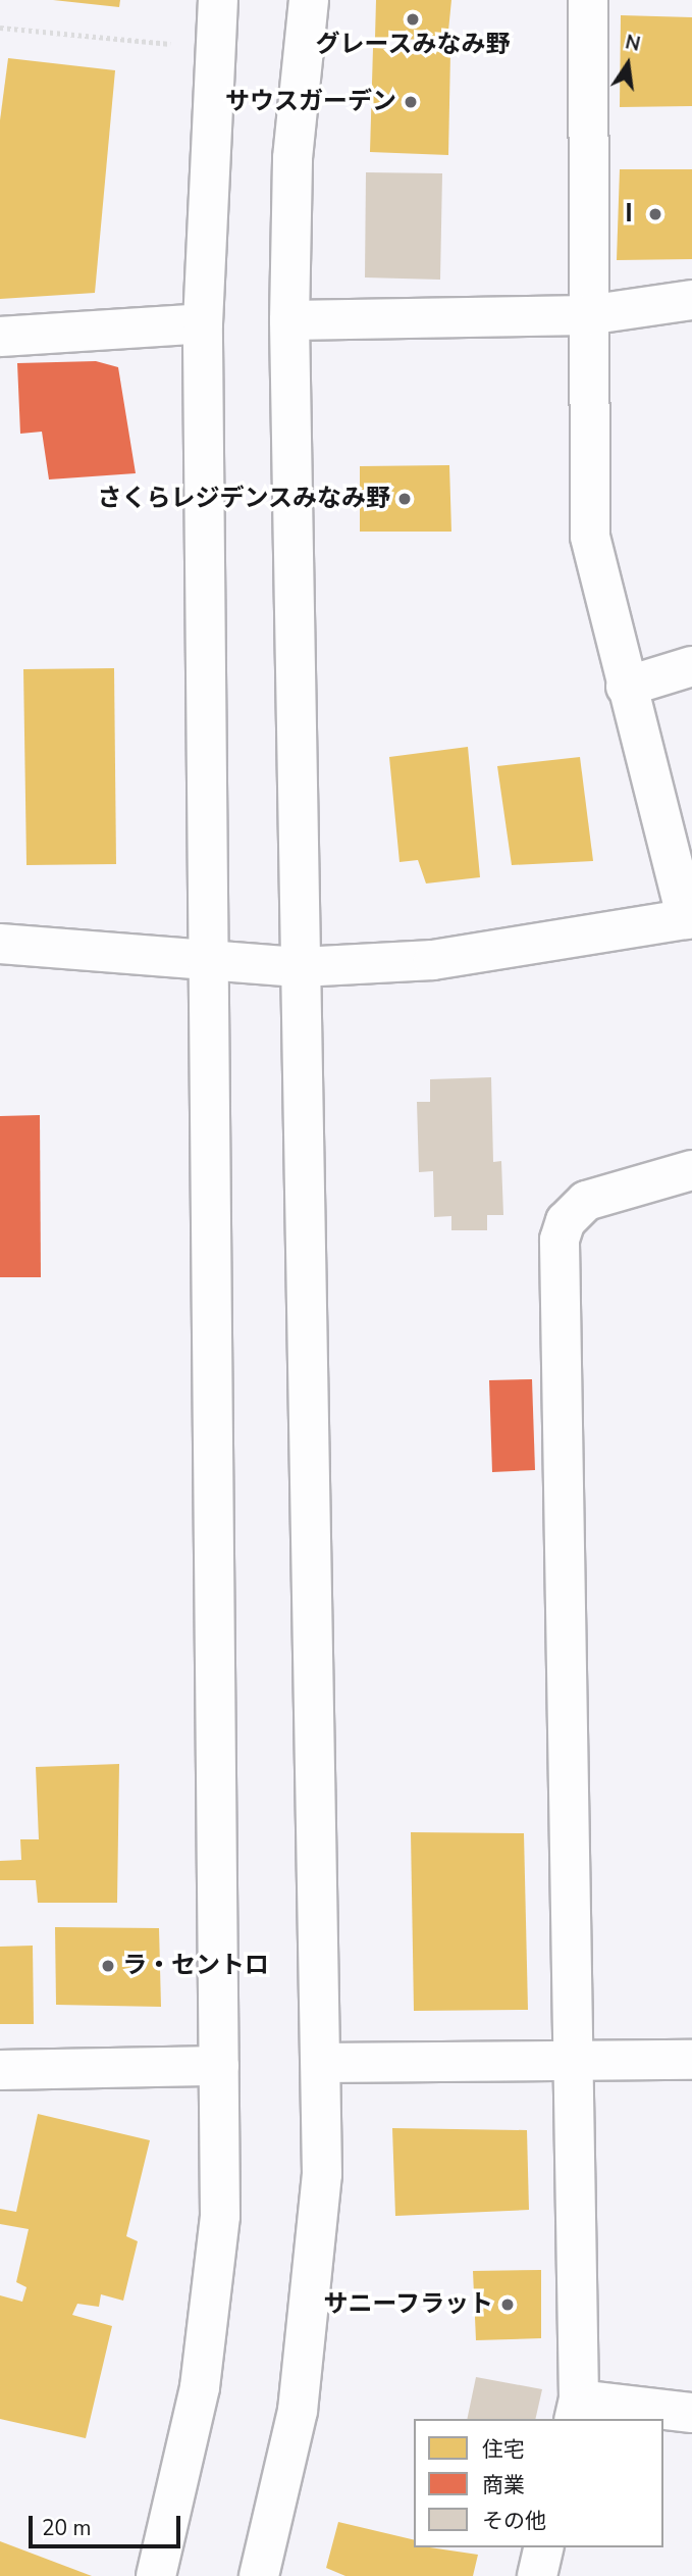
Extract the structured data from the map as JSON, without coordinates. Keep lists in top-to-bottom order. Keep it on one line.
{"places":["グレースみなみ野","サウスガーデン","Ⅰ","さくらレジデンスみなみ野","ラ・セントロ","サニーフラット"],"legend":["住宅","商業","その他"],"scale_bar":"20 m","north":"top"}
